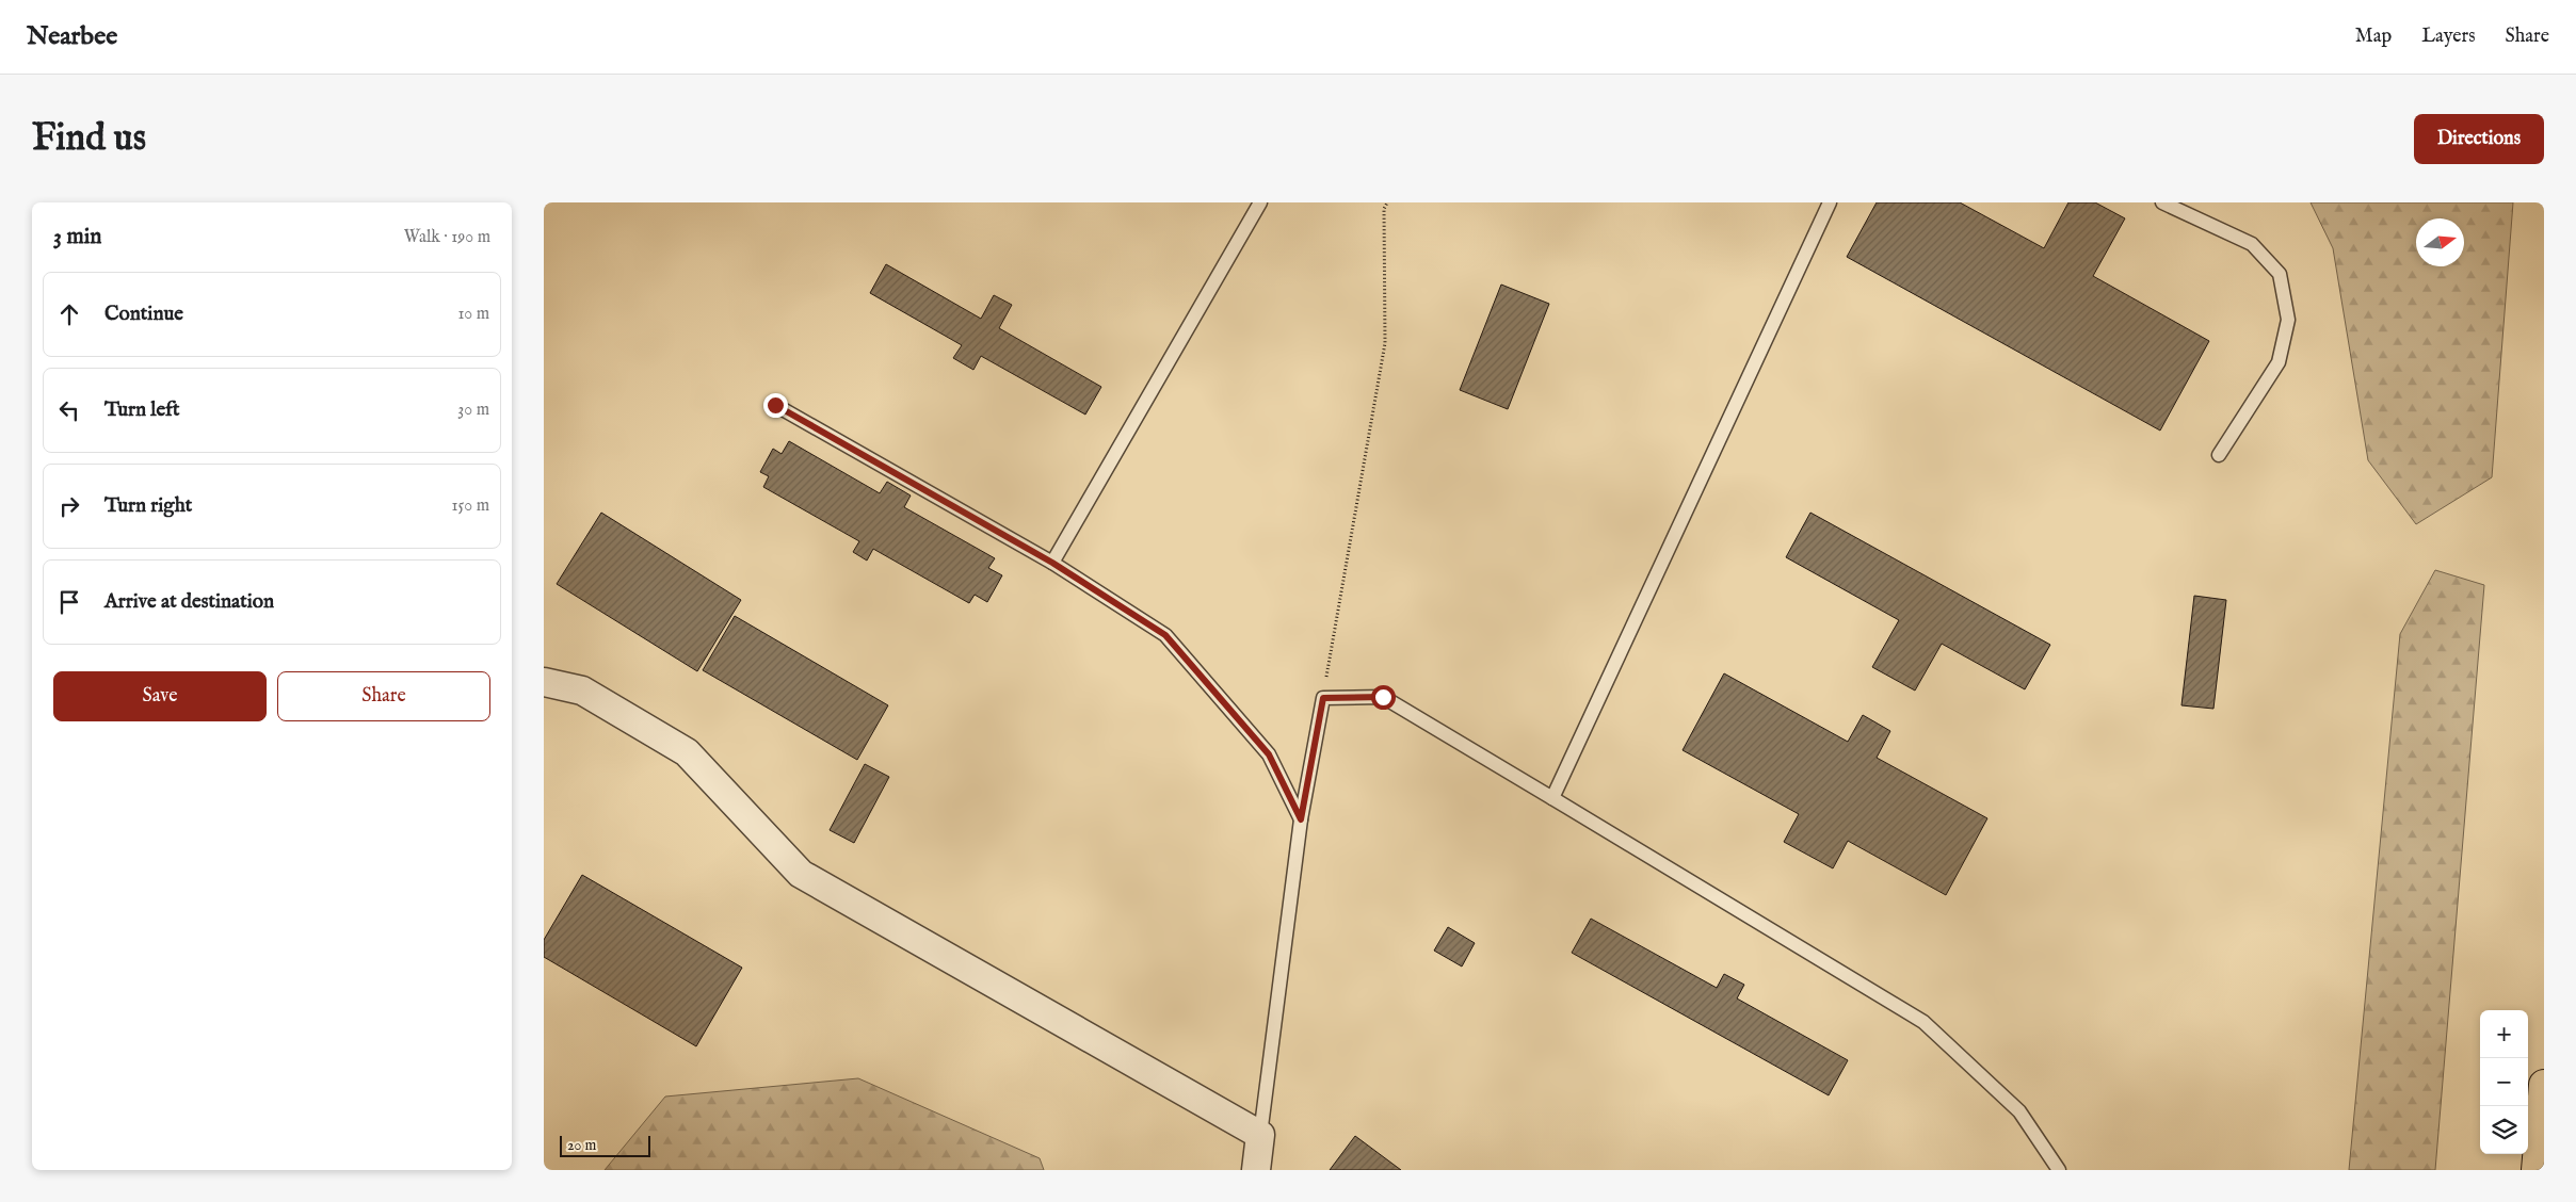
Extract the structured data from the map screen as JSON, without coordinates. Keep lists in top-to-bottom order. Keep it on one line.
{"scale_bar":"20 m","north":"right","page":{"header":"Nearbee","nav":["Map","Layers","Share"],"buttons":["Directions",["Save","Share"]],"title":"Find us","heading":["3 min","Walk · 190 m"],"list":[["Continue","10 m"],["Turn left","30 m"],["Turn right","150 m"],"Arrive at destination"],"map_buttons":["+","−"],"scale":"20 m"}}
